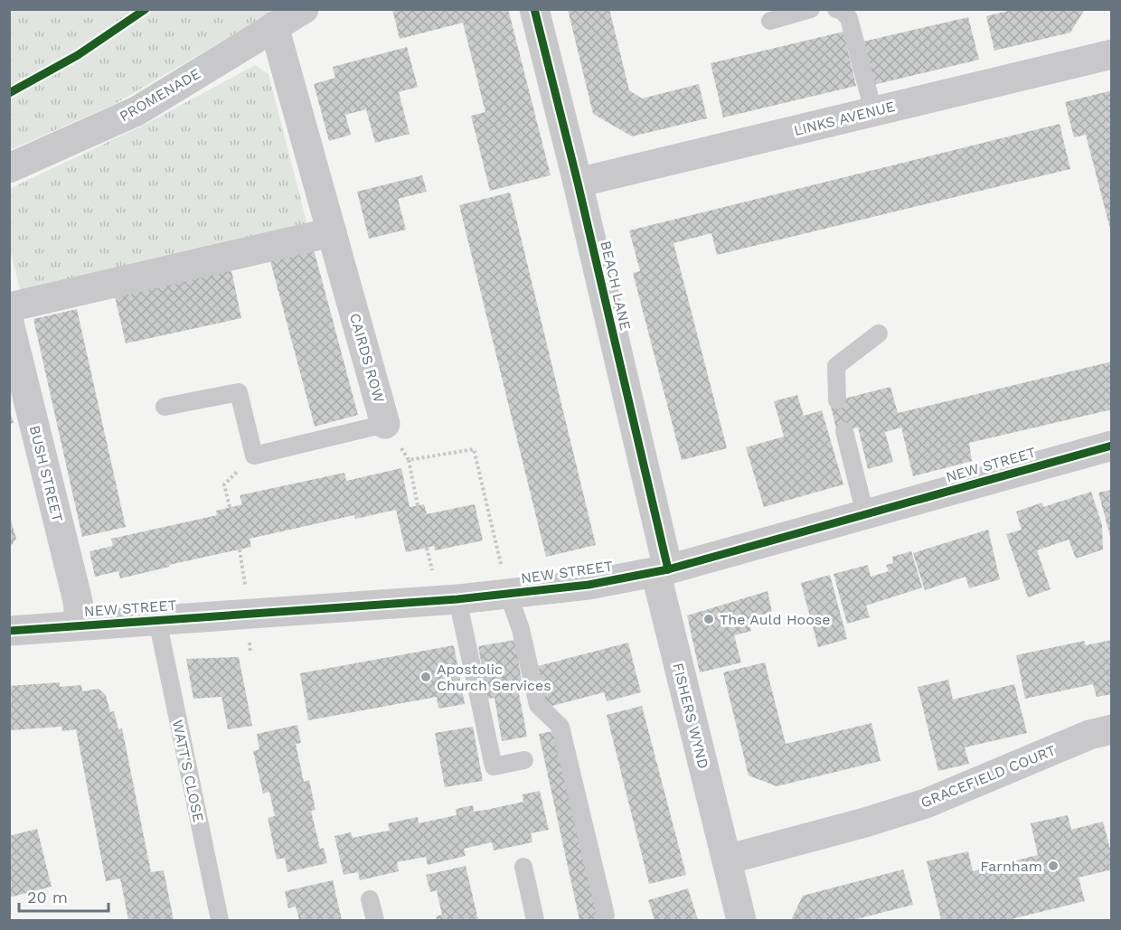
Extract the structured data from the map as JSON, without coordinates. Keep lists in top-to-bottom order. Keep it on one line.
{"streets":{"street":["PROMENADE","LINKS AVENUE","BEACH LANE","CAIRDS ROW","NEW STREET","BUSH STREET","FISHERS WYND","GRACEFIELD COURT"],"lane":["WATT'S CLOSE"]},"crossings":[["PROMENADE","CAIRDS ROW"],["LINKS AVENUE","BEACH LANE"],["BEACH LANE","NEW STREET"],["BEACH LANE","FISHERS WYND"],["NEW STREET","BUSH STREET"],["NEW STREET","FISHERS WYND"],["NEW STREET","WATT'S CLOSE"],["FISHERS WYND","GRACEFIELD COURT"]],"places":["The Auld Hoose","Apostolic Church Services","Farnham"],"scale_bar":"20 m"}
